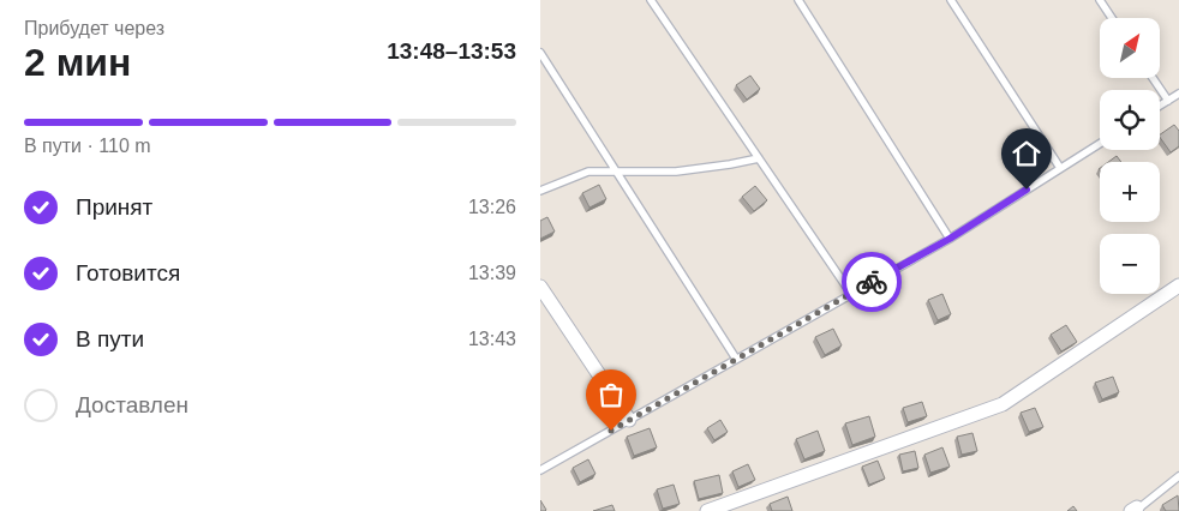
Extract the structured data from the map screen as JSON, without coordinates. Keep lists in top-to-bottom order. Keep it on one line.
{"north":"top right","page":{"heading":["2 мин","Прибудет через","13:48–13:53"],"map_buttons":["+","−"],"bar":"В пути · 110 m","list":[["Принят","13:26"],["Готовится","13:39"],["В пути","13:43"],"Доставлен"]}}
